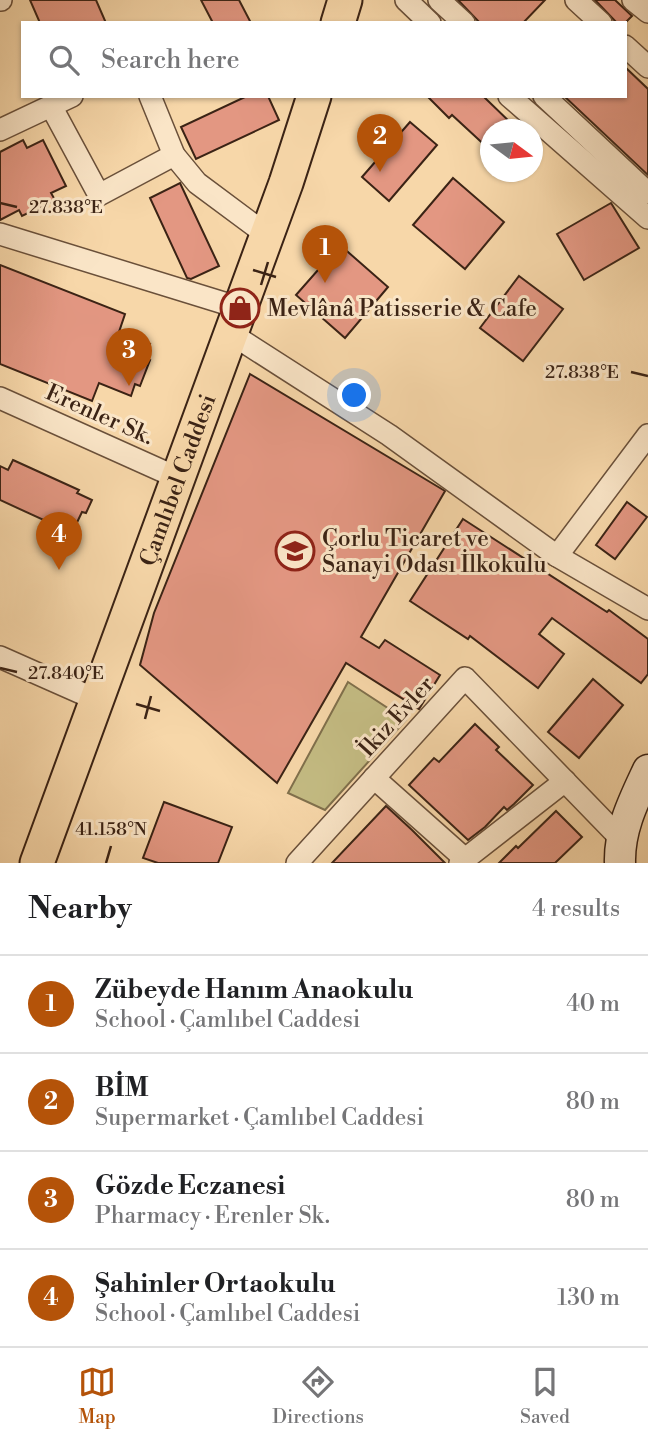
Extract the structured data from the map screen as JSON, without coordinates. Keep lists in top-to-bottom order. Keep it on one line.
{"streets":{"main road":["Çamlıbel Caddesi"],"street":["Erenler Sk.","İkiz Evler"]},"crossings":[["Erenler Sk.","Çamlıbel Caddesi"]],"places":{"shop":["Mevlânâ Patisserie & Cafe"],"school or university":["Çorlu Ticaret ve Sanayi Odası İlkokulu"]},"north":"right","page":{"search":"Search here","pins":["2","1","3","4"],"heading":["Nearby","4 results"],"list":[{"mark":"1","name":"Zübeyde Hanım Anaokulu","note":"School · Çamlıbel Caddesi","value":"40 m"},{"mark":"2","name":"BİM","note":"Supermarket · Çamlıbel Caddesi","value":"80 m"},{"mark":"3","name":"Gözde Eczanesi","note":"Pharmacy · Erenler Sk.","value":"80 m"},{"mark":"4","name":"Şahinler Ortaokulu","note":"School · Çamlıbel Caddesi","value":"130 m"}],"nav":["Map","Directions","Saved"]},"coordinates":["27.838°E","27.840°E","41.158°N"]}
